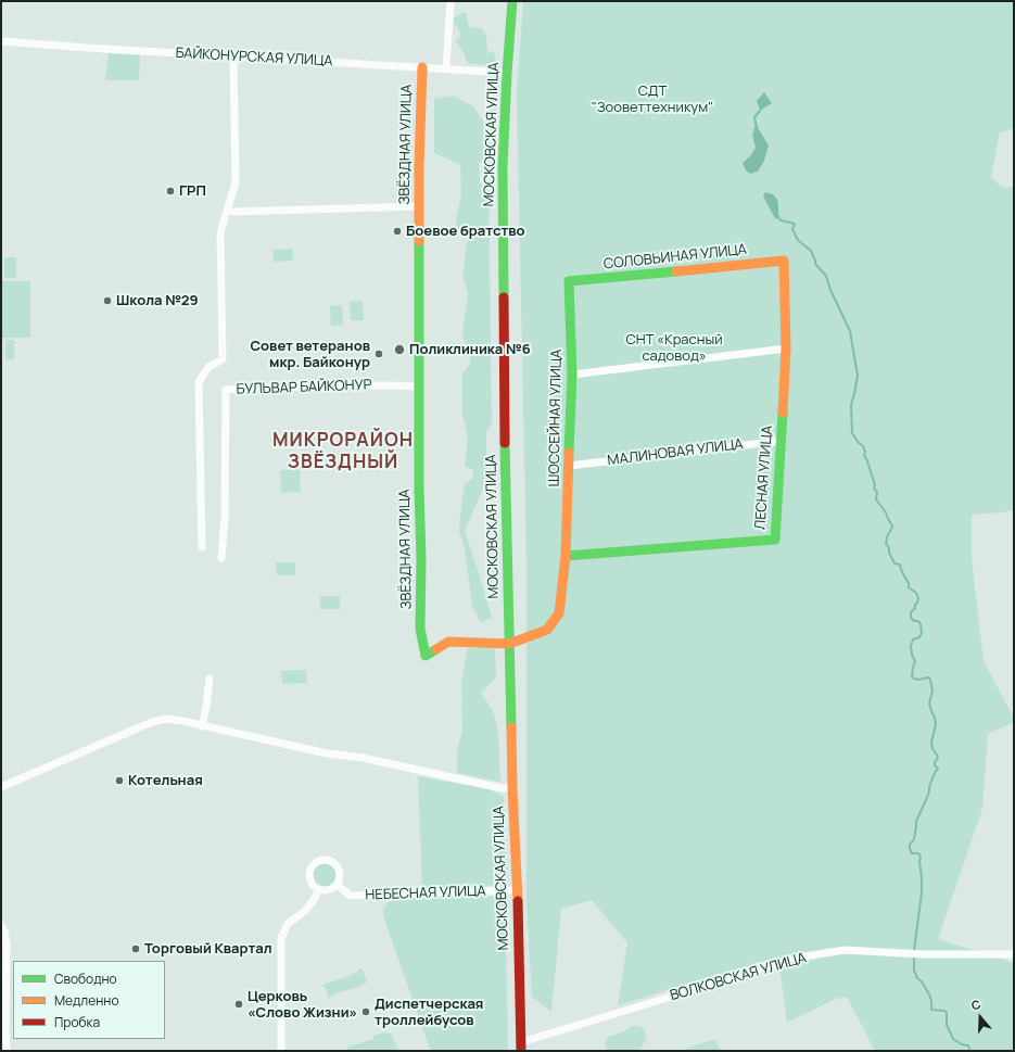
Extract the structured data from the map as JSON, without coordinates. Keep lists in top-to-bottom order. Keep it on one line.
{"streets":{"street":["БАЙКОНУРСКАЯ УЛИЦА","МОСКОВСКАЯ УЛИЦА","ЗВЁЗДНАЯ УЛИЦА","СОЛОВЬИНАЯ УЛИЦА","БУЛЬВАР БАЙКОНУР","ШОССЕЙНАЯ УЛИЦА","МАЛИНОВАЯ УЛИЦА","ЛЕСНАЯ УЛИЦА","НЕБЕСНАЯ УЛИЦА","ВОЛКОВСКАЯ УЛИЦА"]},"crossings":[["БАЙКОНУРСКАЯ УЛИЦА","МОСКОВСКАЯ УЛИЦА"],["БАЙКОНУРСКАЯ УЛИЦА","ЗВЁЗДНАЯ УЛИЦА"],["МОСКОВСКАЯ УЛИЦА","ЗВЁЗДНАЯ УЛИЦА"],["МОСКОВСКАЯ УЛИЦА","ШОССЕЙНАЯ УЛИЦА"],["МОСКОВСКАЯ УЛИЦА","НЕБЕСНАЯ УЛИЦА"],["МОСКОВСКАЯ УЛИЦА","ВОЛКОВСКАЯ УЛИЦА"],["ЗВЁЗДНАЯ УЛИЦА","БУЛЬВАР БАЙКОНУР"],["ЗВЁЗДНАЯ УЛИЦА","ШОССЕЙНАЯ УЛИЦА"],["СОЛОВЬИНАЯ УЛИЦА","ШОССЕЙНАЯ УЛИЦА"],["СОЛОВЬИНАЯ УЛИЦА","ЛЕСНАЯ УЛИЦА"],["ШОССЕЙНАЯ УЛИЦА","МАЛИНОВАЯ УЛИЦА"],["ШОССЕЙНАЯ УЛИЦА","ЛЕСНАЯ УЛИЦА"],["МАЛИНОВАЯ УЛИЦА","ЛЕСНАЯ УЛИЦА"]],"districts":["МИКРОРАЙОН ЗВЁЗДНЫЙ"],"parks":["СДТ \"Зооветтехникум\"","СНТ «Красный садовод»"],"places":["ГРП","Боевое братство","Школа №29","Поликлиника №6","Совет ветеранов мкр. Байконур","Котельная","Торговый Квартал","Церковь «Слово Жизни»","Диспетчерская троллейбусов"],"legend":["Свободно","Медленно","Пробка"],"north":"top"}
